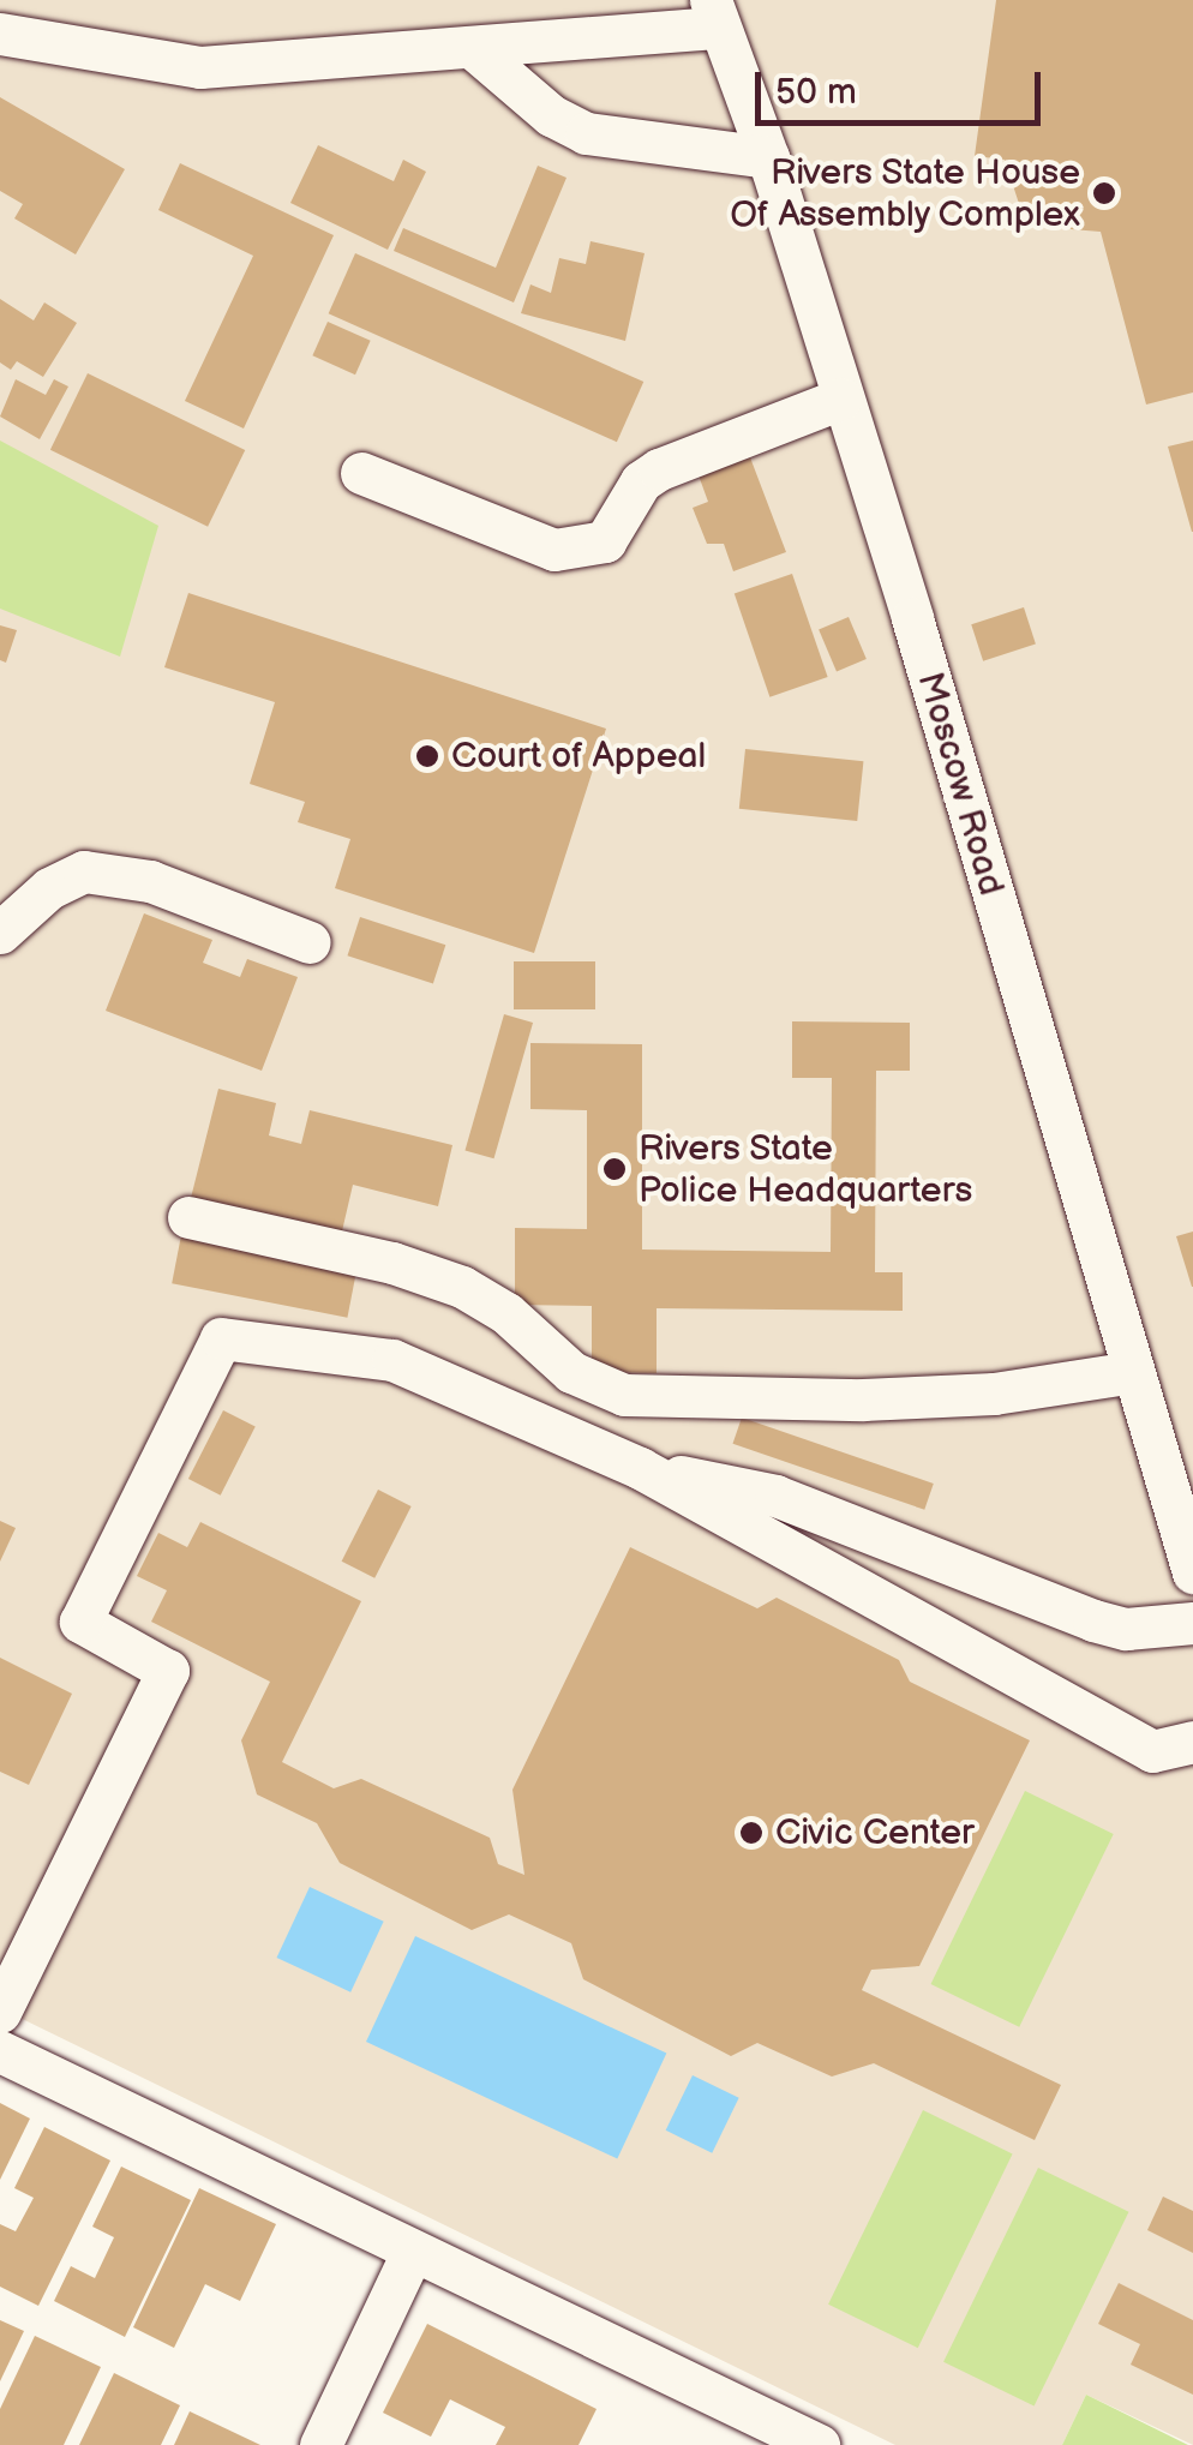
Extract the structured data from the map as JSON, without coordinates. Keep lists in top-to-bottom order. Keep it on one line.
{"streets":{"street":["Moscow Road"]},"places":["Rivers State House Of Assembly Complex","Court of Appeal","Rivers State Police Headquarters","Civic Center"],"scale_bar":"50 m"}
